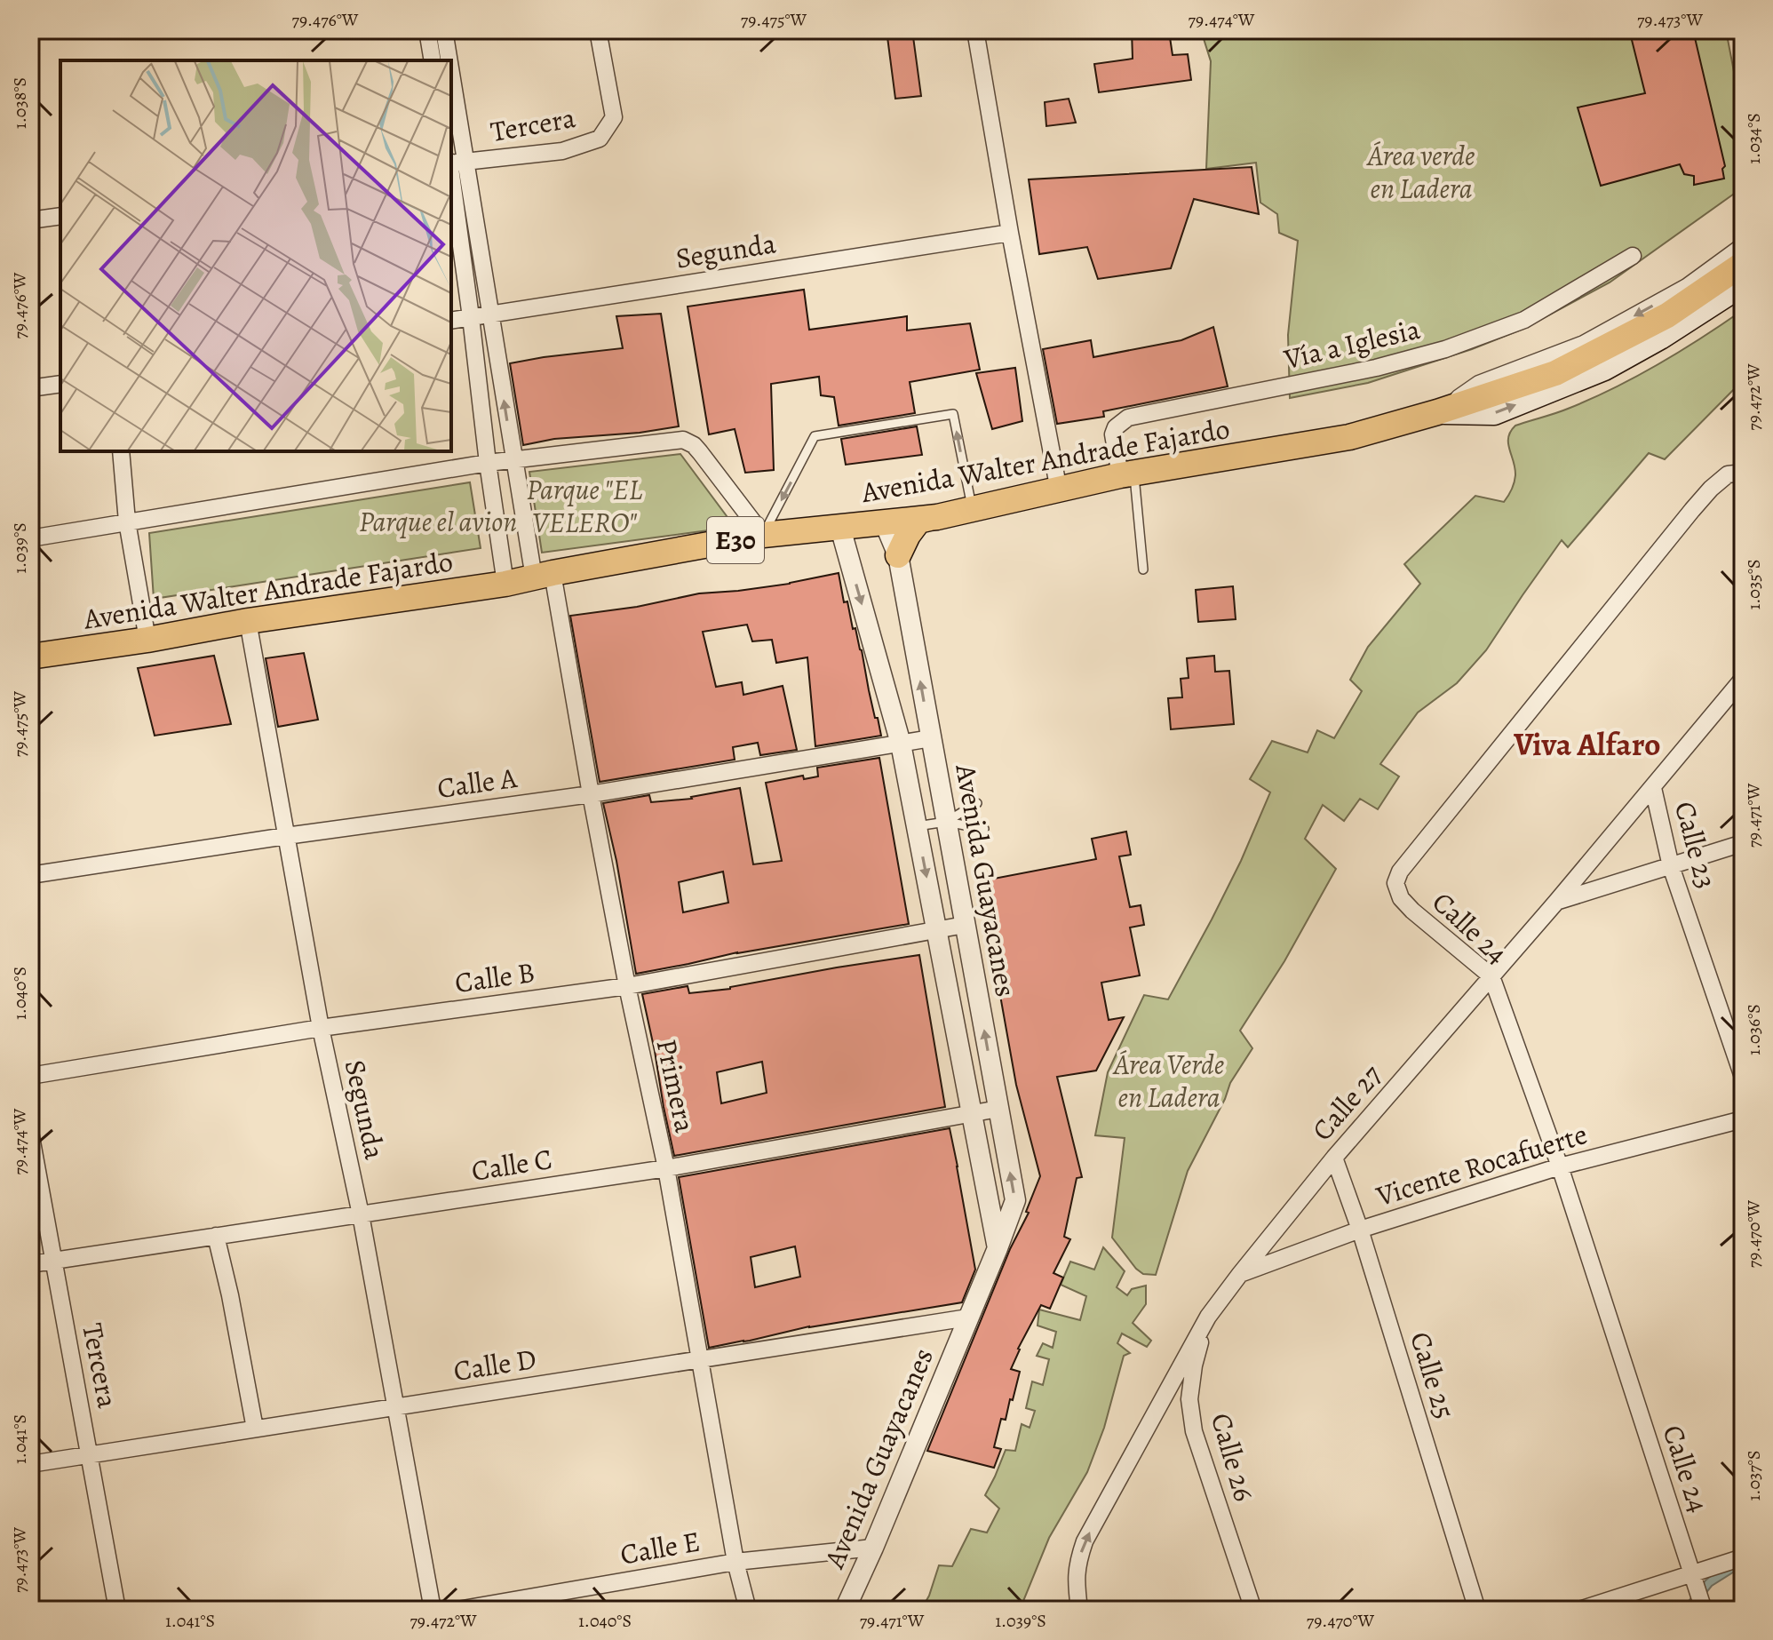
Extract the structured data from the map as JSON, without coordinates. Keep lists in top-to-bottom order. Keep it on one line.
{"streets":{"main road":["Avenida Walter Andrade Fajardo","E30"],"street":["Tercera","Segunda","Vía a Iglesia","Calle A","Calle 23","Avenida Guayacanes","Calle 24","Calle B","Primera","Calle 27","Calle C","Vicente Rocafuerte","Calle D","Calle 25","Calle 26","Calle E"]},"crossings":[["Tercera","Primera"],["Tercera","Calle C"],["Tercera","Calle D"],["Segunda","Avenida Walter Andrade Fajardo"],["Segunda","Calle A"],["Segunda","Calle B"],["Segunda","Primera"],["Segunda","Calle C"],["Segunda","Calle D"],["Vía a Iglesia","Avenida Walter Andrade Fajardo"],["Avenida Walter Andrade Fajardo","Avenida Guayacanes"],["Avenida Walter Andrade Fajardo","Primera"],["Calle A","Avenida Guayacanes"],["Calle A","Primera"],["Calle 23","Calle 27"],["Avenida Guayacanes","Calle B"],["Avenida Guayacanes","Calle C"],["Avenida Guayacanes","Calle D"],["Avenida Guayacanes","Calle E"],["Calle 24","Calle 27"],["Calle 24","Vicente Rocafuerte"],["Calle B","Primera"],["Primera","Calle C"],["Primera","Calle D"],["Primera","Calle E"],["Calle 27","Vicente Rocafuerte"],["Calle 27","Calle 25"],["Calle 27","Calle 26"],["Vicente Rocafuerte","Calle 25"]],"districts":["Viva Alfaro"],"parks":["Área verde en Ladera","Parque \"EL VELERO\"","Parque el avion","Área Verde en Ladera"],"coordinates":["79.476°W","79.475°W","79.474°W","79.473°W","1.038°S","1.034°S","79.472°W","1.039°S","1.035°S","79.471°W","1.040°S","1.036°S","79.470°W","1.041°S","1.037°S"]}
